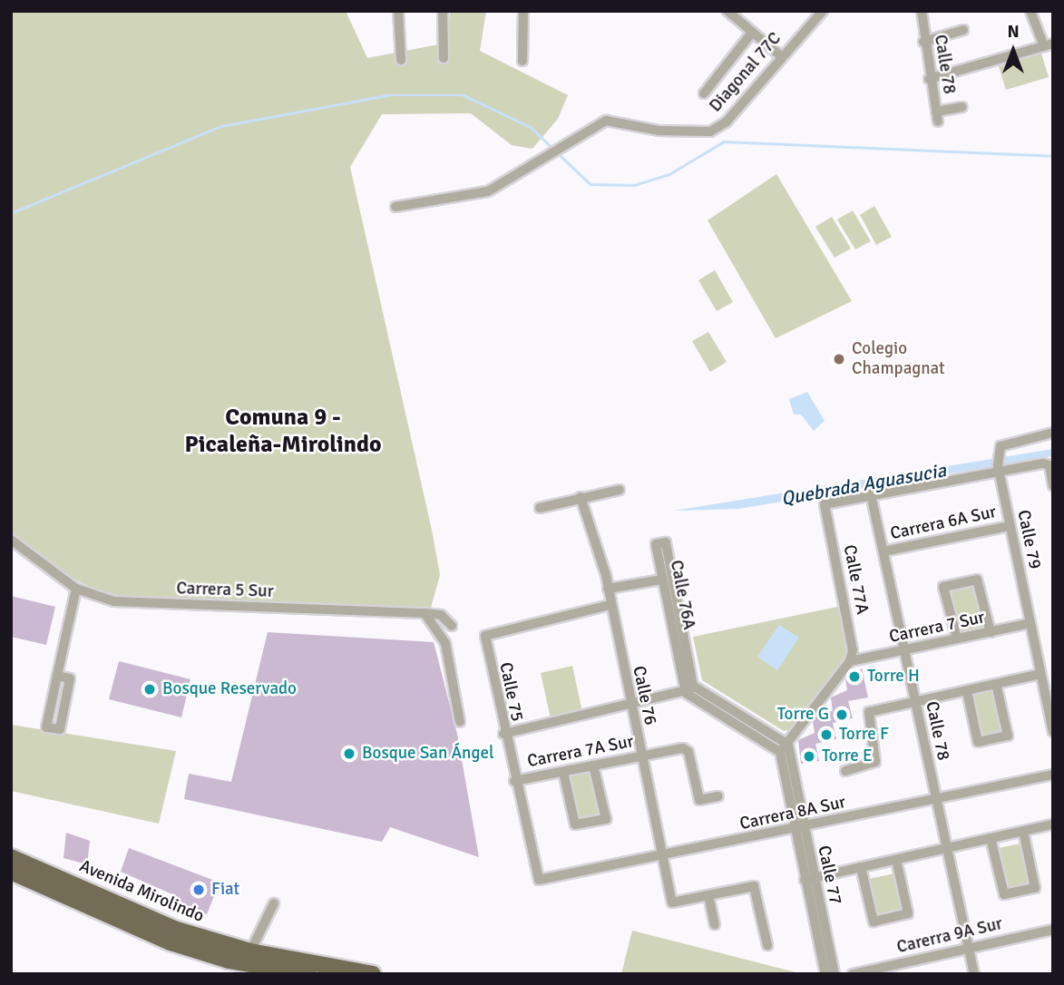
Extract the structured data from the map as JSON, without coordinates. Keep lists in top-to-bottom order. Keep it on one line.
{"streets":{"main road":["Avenida Mirolindo"],"street":["Calle 78","Diagonal 77C","Carrera 6A Sur","Calle 79","Calle 77A","Carrera 5 Sur","Calle 76A","Carrera 7 Sur","Calle 75","Calle 76","Carrera 7A Sur","Carrera 8A Sur","Calle 77","Carerra 9A Sur"]},"crossings":[["Calle 78","Carrera 6A Sur"],["Calle 78","Calle 77A"],["Calle 78","Carrera 7 Sur"],["Calle 78","Carrera 8A Sur"],["Calle 78","Carerra 9A Sur"],["Carrera 6A Sur","Calle 79"],["Calle 79","Carrera 7 Sur"],["Calle 77A","Carrera 7 Sur"],["Calle 76A","Carrera 7A Sur"],["Calle 75","Calle 76"],["Calle 75","Carrera 7A Sur"],["Calle 75","Carrera 8A Sur"],["Calle 76","Carrera 7A Sur"],["Calle 76","Carrera 8A Sur"],["Carrera 8A Sur","Calle 77"]],"districts":["Comuna 9 - Picaleña-Mirolindo"],"water":["Quebrada Aguasucia"],"places":["Colegio Champagnat","Torre H","Bosque Reservado","Torre G","Torre F","Bosque San Ángel","Torre E","Fiat"],"north":"top"}
